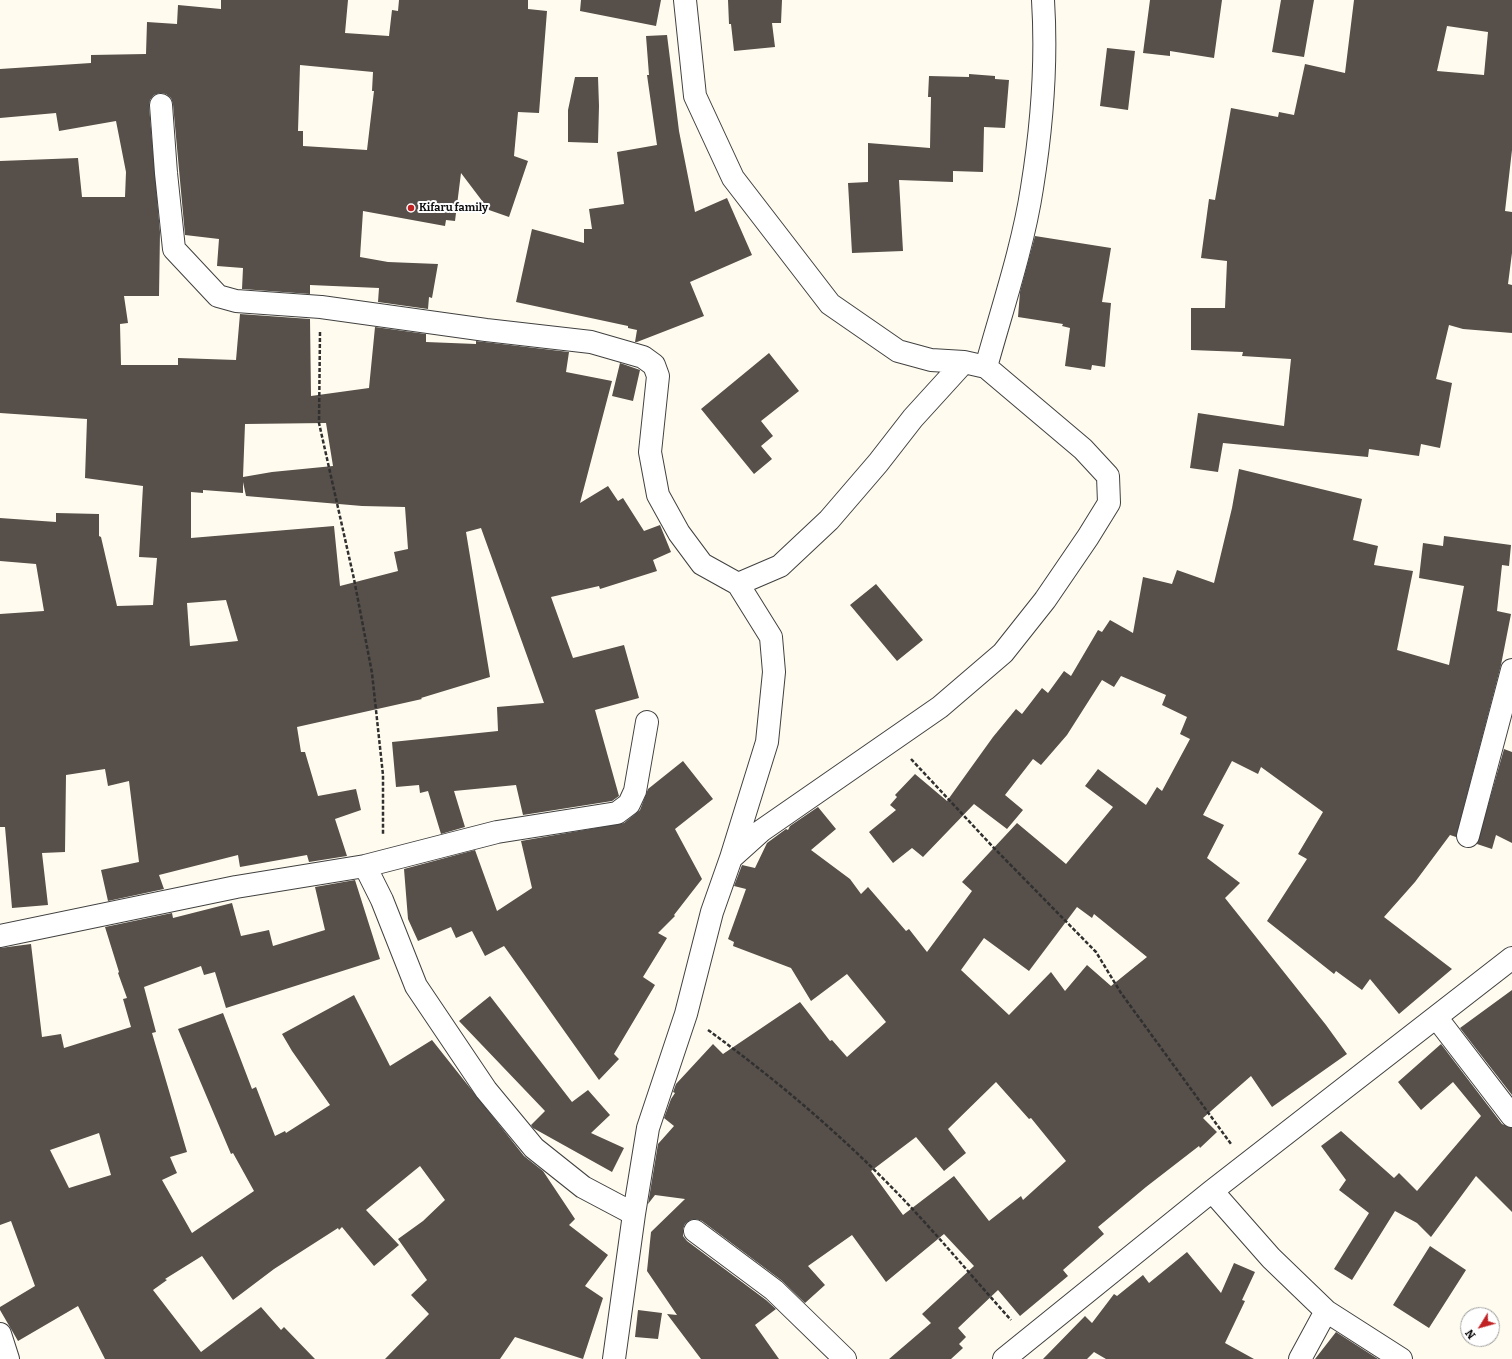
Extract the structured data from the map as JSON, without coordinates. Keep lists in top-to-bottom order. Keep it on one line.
{"places":["Kifaru family"],"north":"bottom left"}
